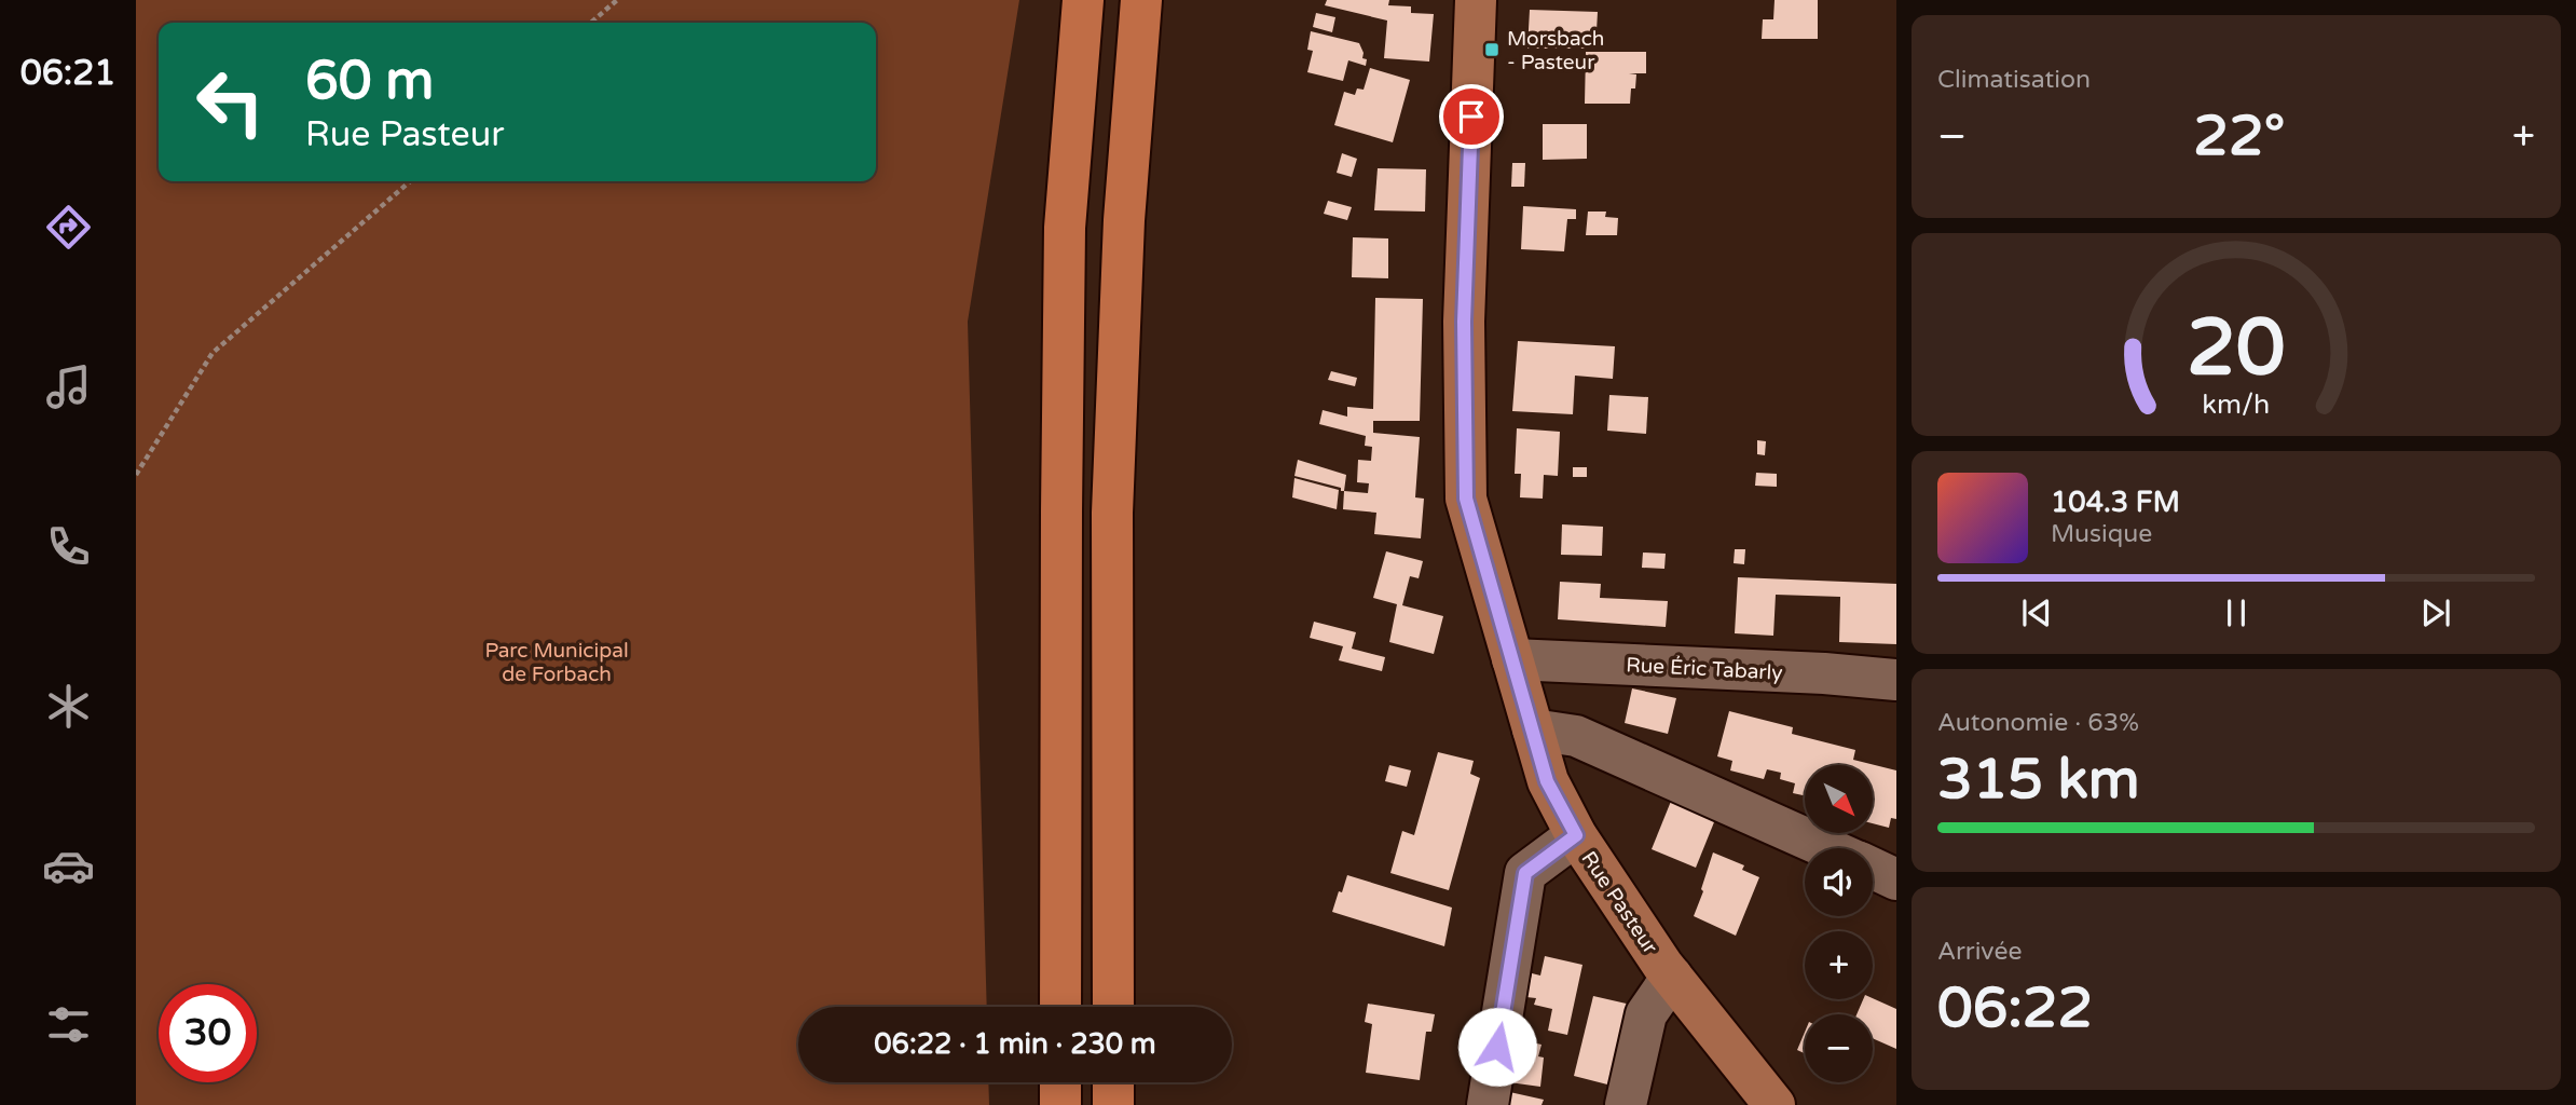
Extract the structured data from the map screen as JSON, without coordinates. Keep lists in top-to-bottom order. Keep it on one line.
{"streets":{"main road":["Rue Pasteur"],"street":["Rue Éric Tabarly"]},"crossings":[["Rue Éric Tabarly","Rue Pasteur"]],"parks":["Parc Municipal de Forbach"],"places":{"transit":["Morsbach - Pasteur"]},"north":"bottom right","page":{"tabs":"06:21","tile":["Climatisation",["Autonomie · 63%","315 km"],["Arrivée","06:22"]],"turn":["60 m","Rue Pasteur"],"heat":["−","22°","+"],"song":["104.3 FM","Musique"],"map_buttons":["+","−"],"limit":"30","trip":"06:22 · 1 min · 230 m","gauge":["20","km/h"]}}
